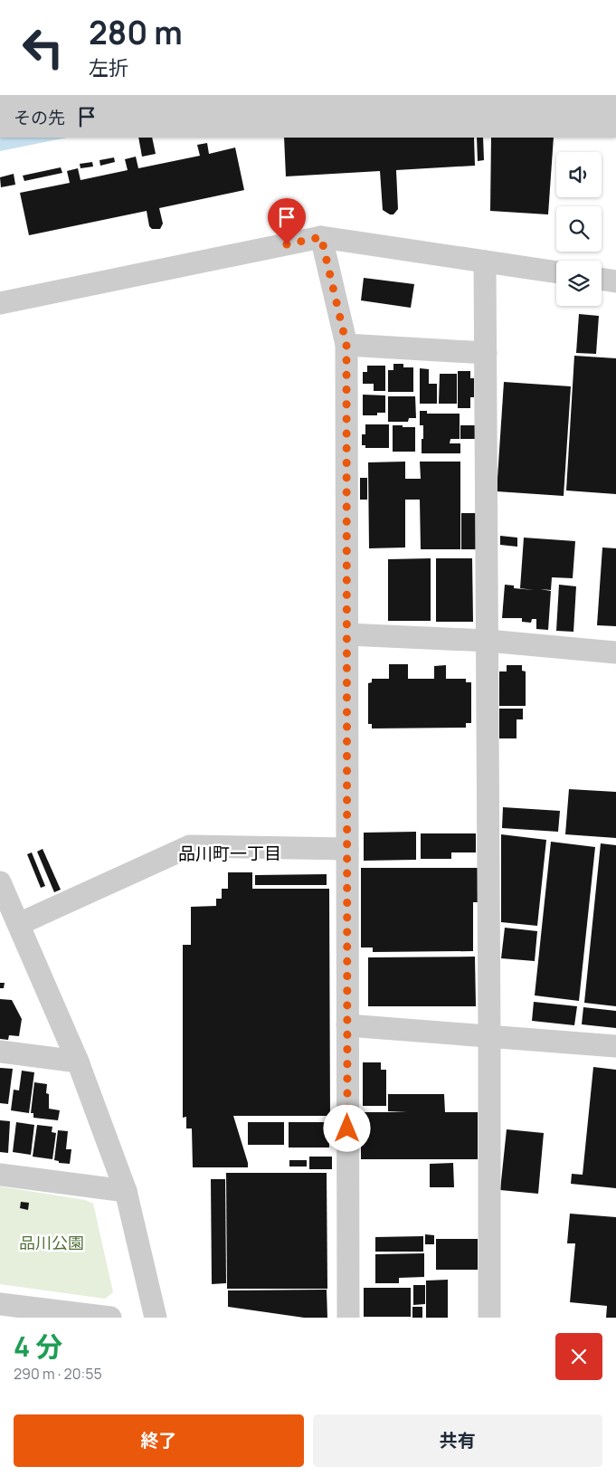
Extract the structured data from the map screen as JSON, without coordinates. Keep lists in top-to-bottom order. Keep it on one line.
{"districts":["品川町一丁目"],"parks":["品川公園"],"page":{"turn":["280 m","左折"],"then":"その先","heading":["4 分","290 m · 20:55"],"buttons":["終了","共有"]}}
